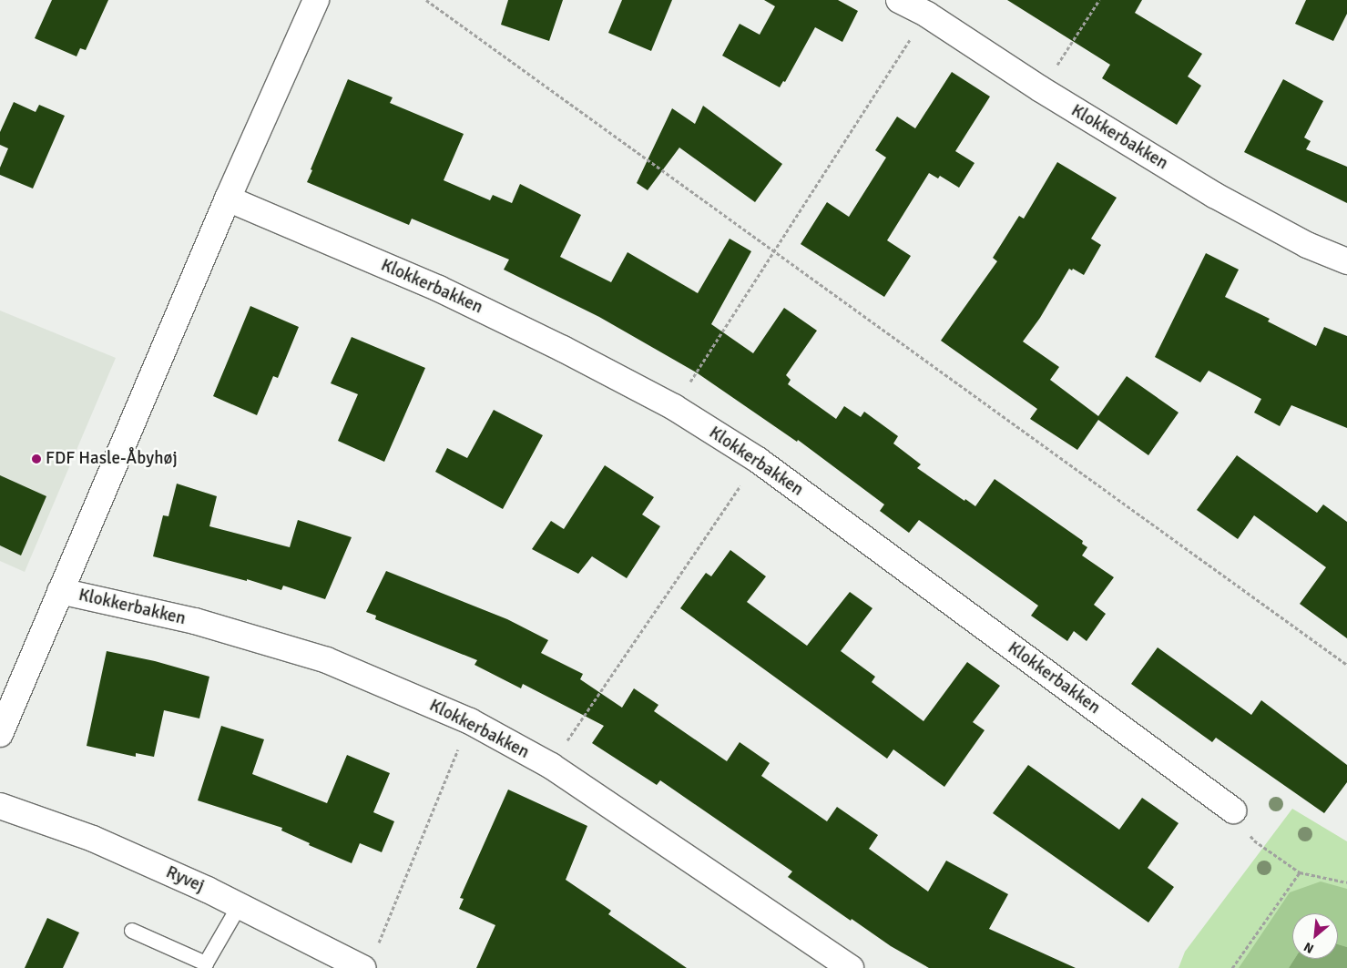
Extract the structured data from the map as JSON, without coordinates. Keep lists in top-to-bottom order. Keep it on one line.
{"streets":{"street":["Klokkerbakken","Ryvej"]},"places":["FDF Hasle-Åbyhøj"],"north":"bottom left"}
